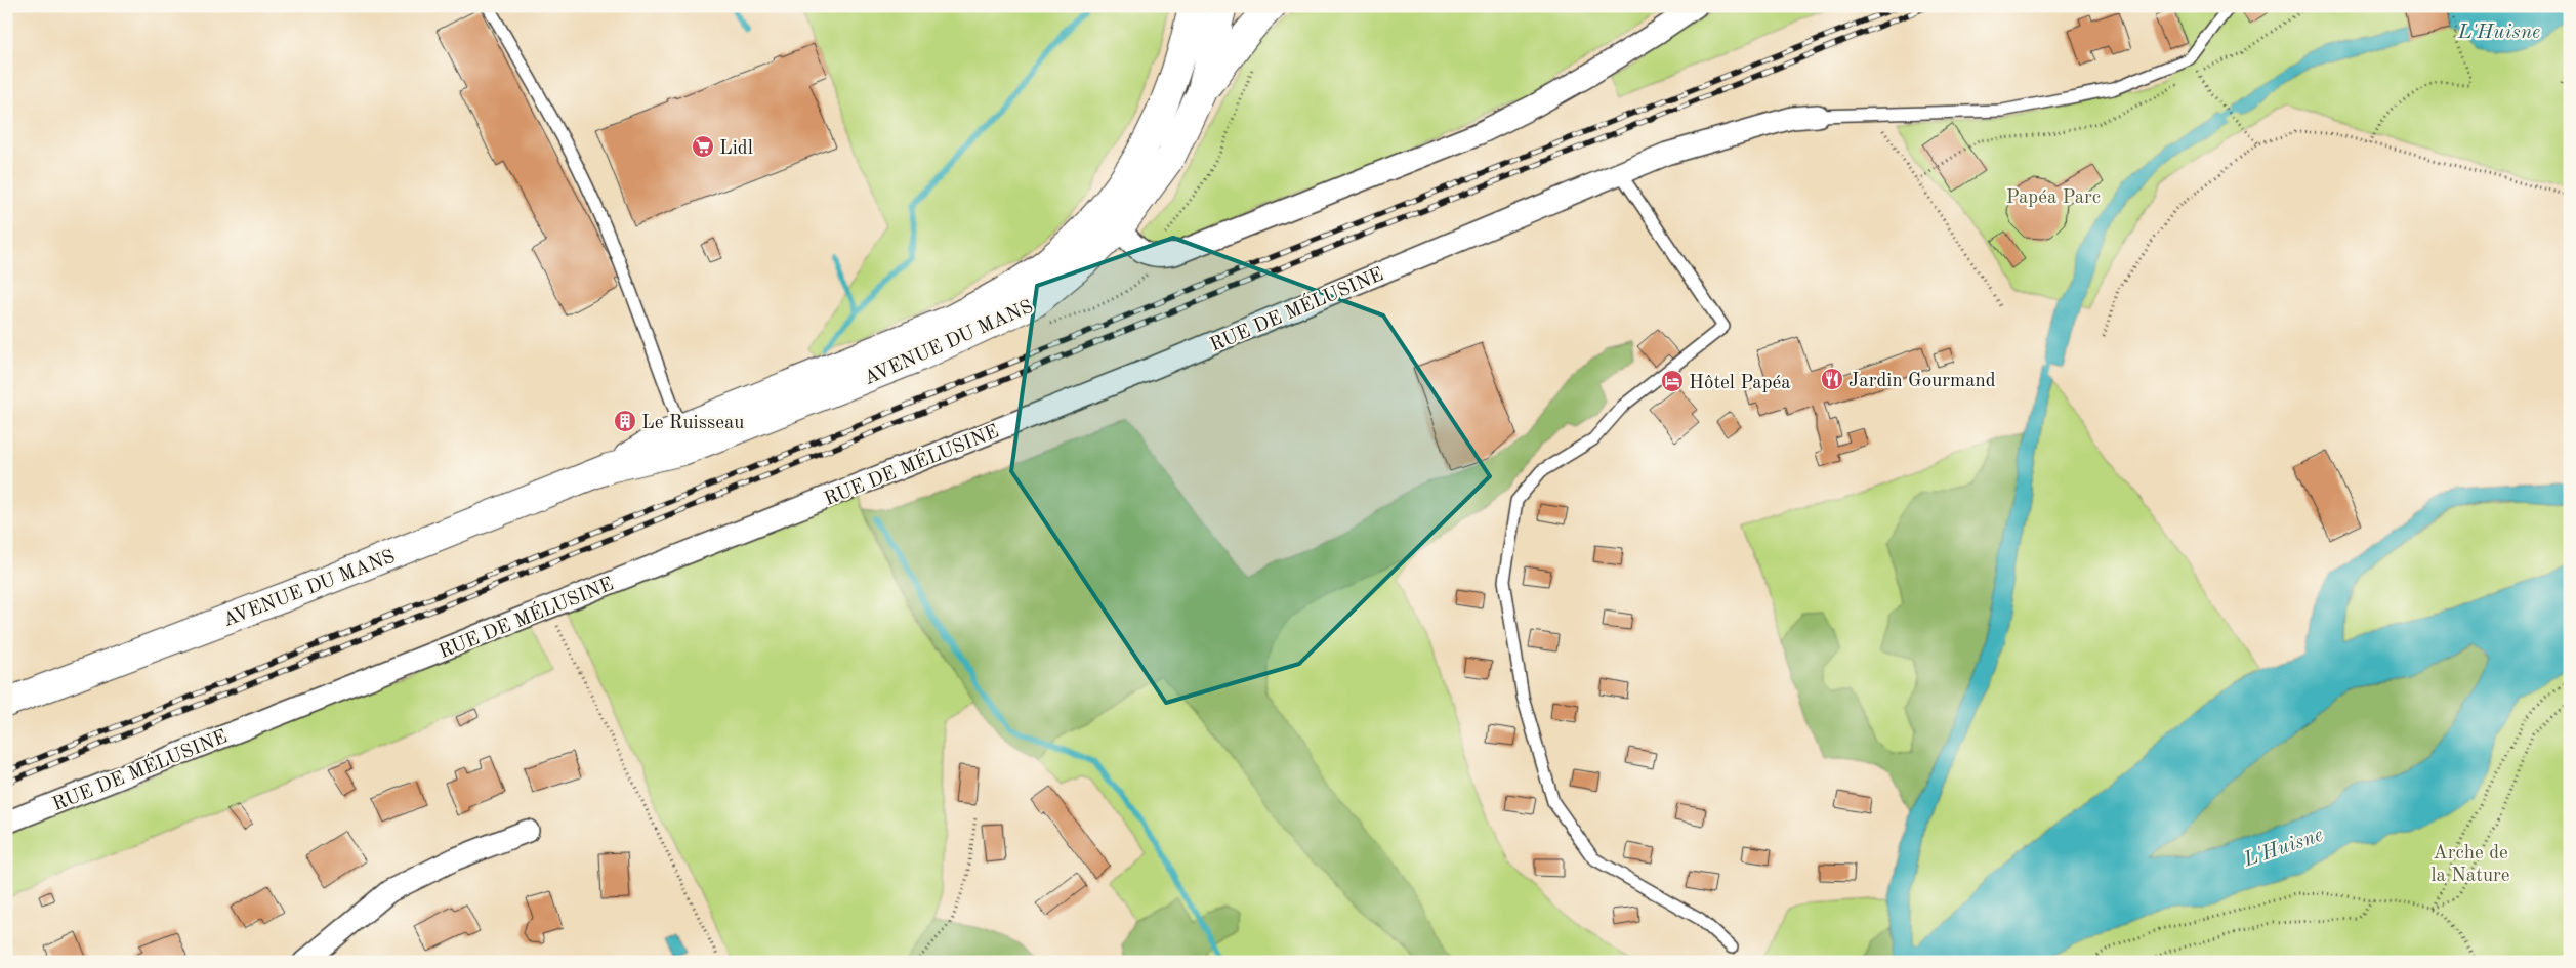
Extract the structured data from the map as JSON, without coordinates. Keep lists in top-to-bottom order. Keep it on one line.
{"streets":{"main road":["AVENUE DU MANS"],"street":["RUE DE MÉLUSINE"]},"water":["L'Huisne"],"parks":["Papéa Parc","Arche de la Nature"],"places":{"supermarket":["Lidl"],"restaurant":["Jardin Gourmand"],"hotel":["Hôtel Papéa"],"building":["Le Ruisseau"]}}
